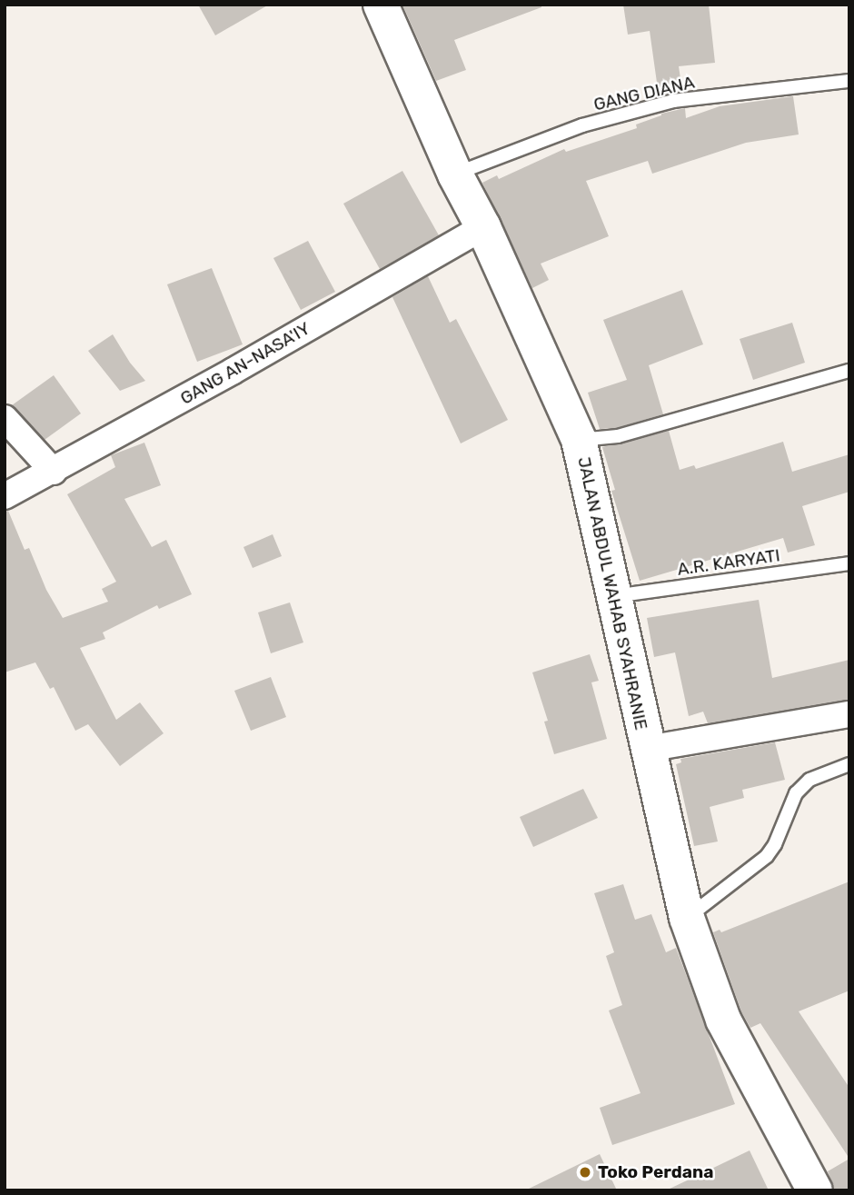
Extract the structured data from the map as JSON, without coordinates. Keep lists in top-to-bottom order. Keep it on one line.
{"streets":{"main road":["JALAN ABDUL WAHAB SYAHRANIE"],"street":["GANG AN-NASA'IY"],"lane":["GANG DIANA","A.R. KARYATI"]},"crossings":[["GANG DIANA","JALAN ABDUL WAHAB SYAHRANIE"],["GANG AN-NASA'IY","JALAN ABDUL WAHAB SYAHRANIE"],["A.R. KARYATI","JALAN ABDUL WAHAB SYAHRANIE"]],"places":["Toko Perdana"]}
